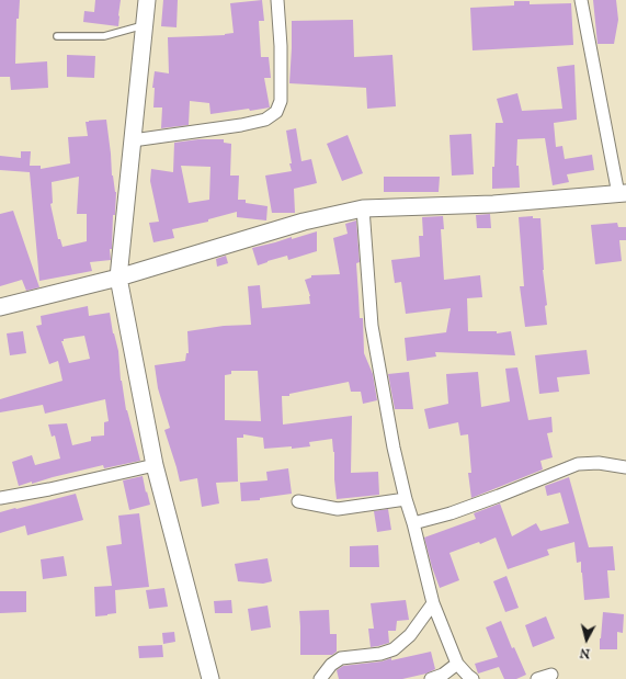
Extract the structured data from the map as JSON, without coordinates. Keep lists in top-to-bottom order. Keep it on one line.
{"north":"bottom"}
